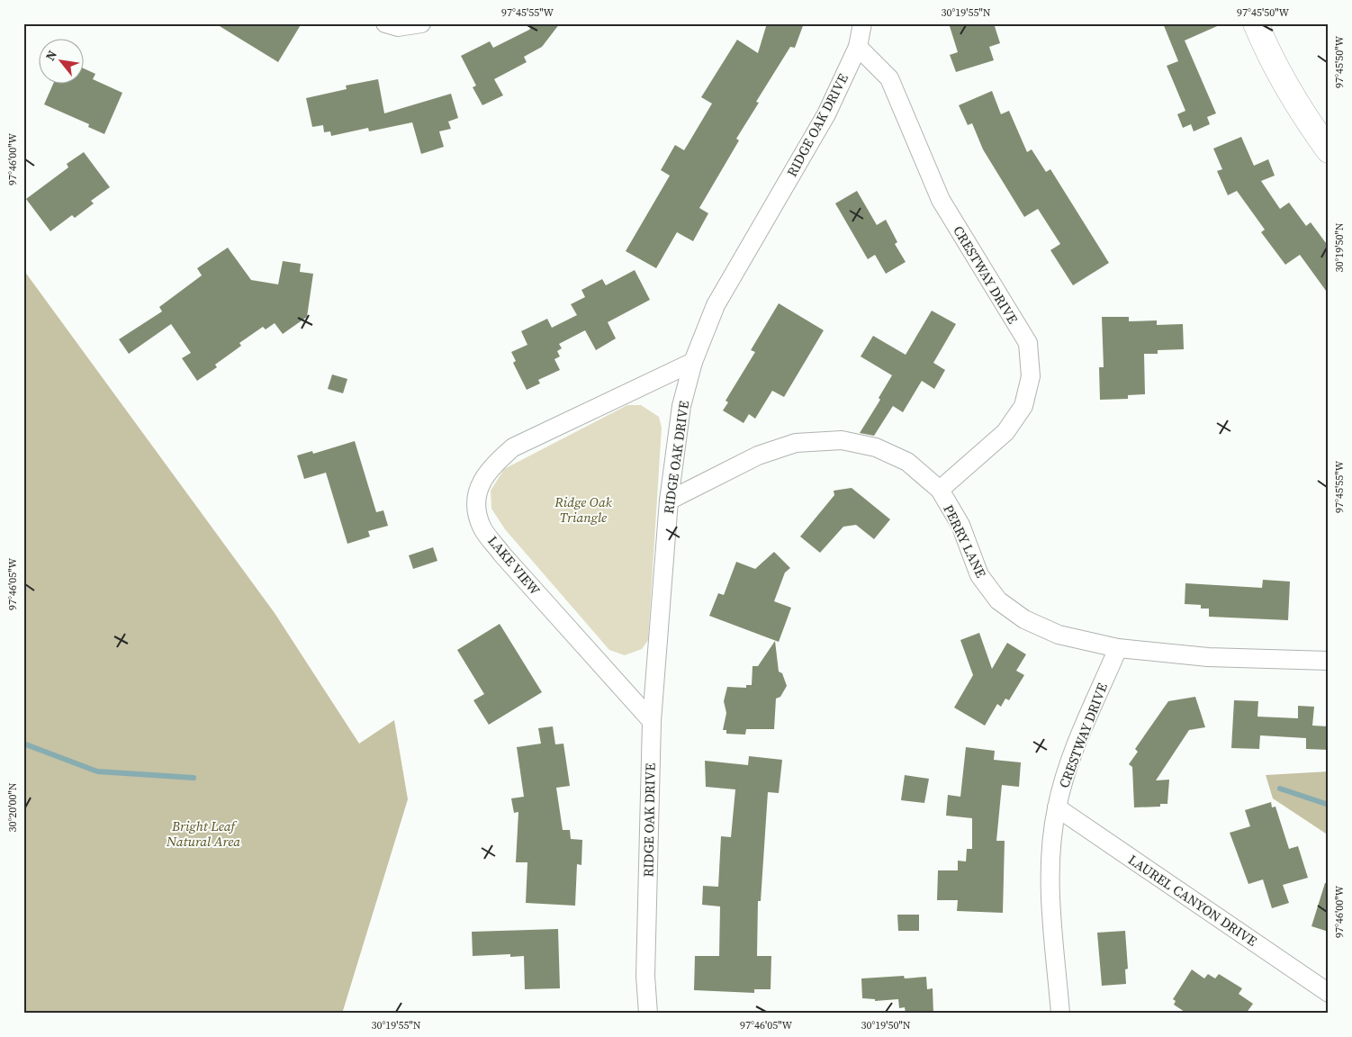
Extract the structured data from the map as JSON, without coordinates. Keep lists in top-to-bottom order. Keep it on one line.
{"streets":{"street":["RIDGE OAK DRIVE","CRESTWAY DRIVE","PERRY LANE","LAKE VIEW","LAUREL CANYON DRIVE"]},"crossings":[["RIDGE OAK DRIVE","CRESTWAY DRIVE"],["RIDGE OAK DRIVE","PERRY LANE"],["RIDGE OAK DRIVE","LAKE VIEW"],["CRESTWAY DRIVE","PERRY LANE"],["CRESTWAY DRIVE","LAUREL CANYON DRIVE"]],"parks":["Ridge Oak Triangle","Bright Leaf Natural Area"],"north":"top left","coordinates":["97°45'55\"W","30°19'55\"N","97°45'50\"W","97°46'00\"W","30°19'50\"N","97°46'05\"W","30°20'00\"N"]}
